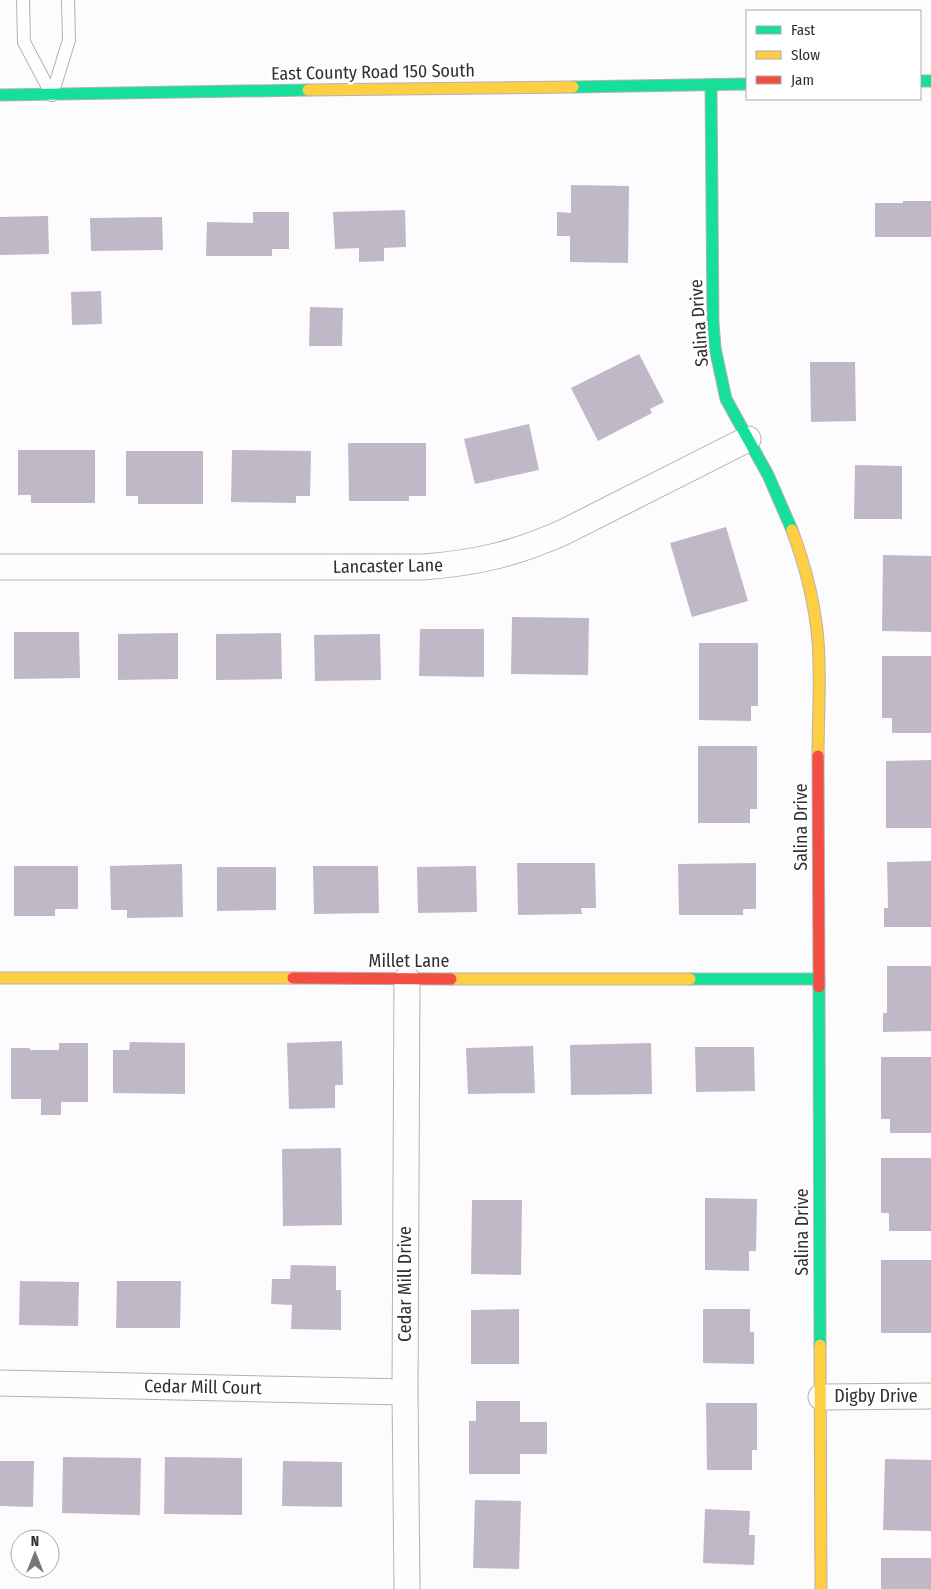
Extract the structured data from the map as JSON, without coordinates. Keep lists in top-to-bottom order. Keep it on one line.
{"streets":{"street":["East County Road 150 South","Salina Drive","Lancaster Lane","Millet Lane","Cedar Mill Drive","Cedar Mill Court","Digby Drive"]},"crossings":[["East County Road 150 South","Salina Drive"],["Salina Drive","Lancaster Lane"],["Salina Drive","Millet Lane"],["Salina Drive","Digby Drive"],["Millet Lane","Cedar Mill Drive"],["Cedar Mill Drive","Cedar Mill Court"]],"legend":["Fast","Slow","Jam"],"north":"top"}
